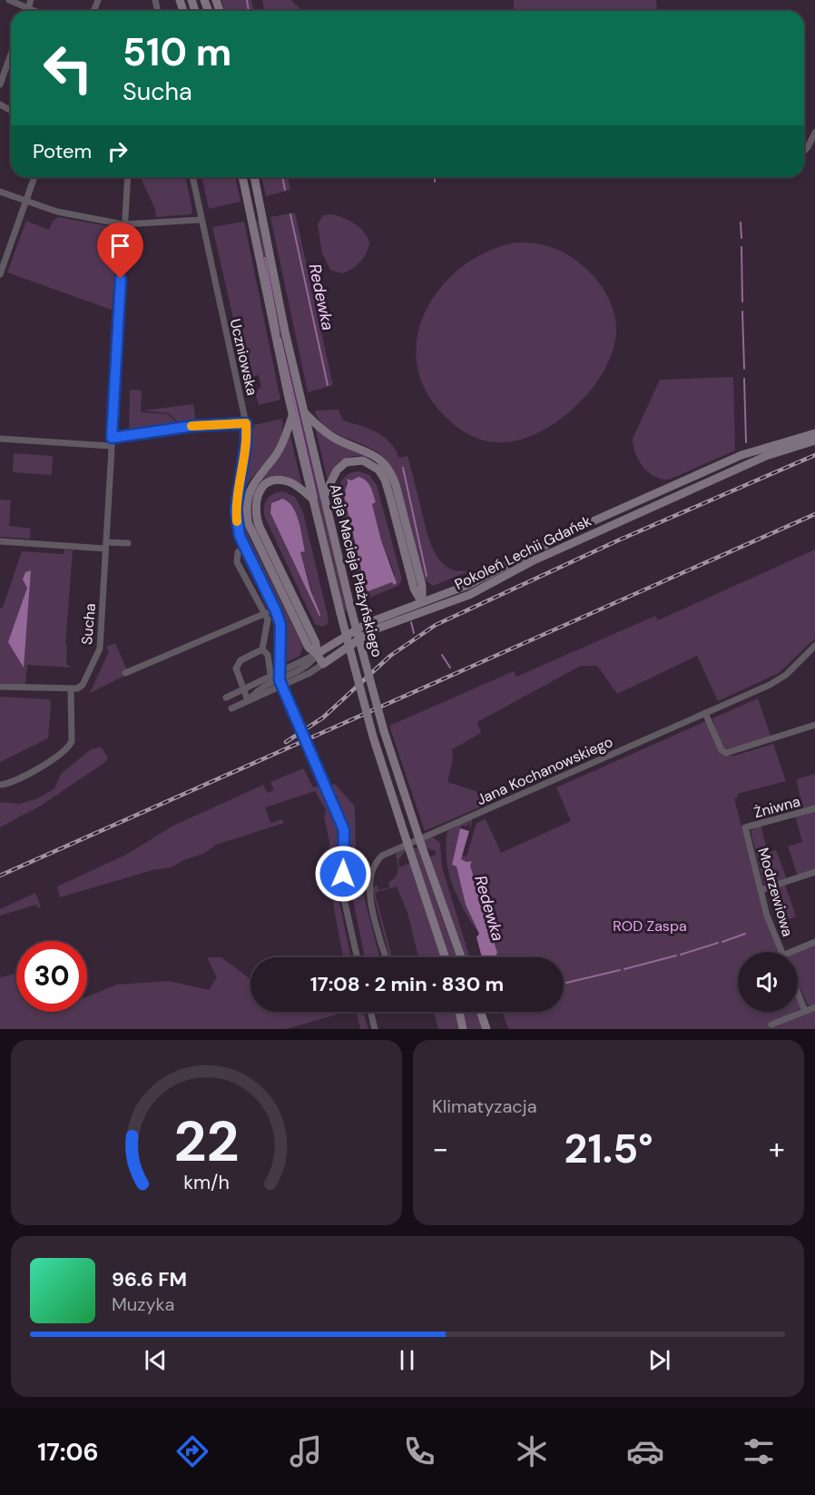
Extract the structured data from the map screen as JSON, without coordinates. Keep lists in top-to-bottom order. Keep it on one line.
{"streets":{"main road":["Pokoleń Lechii Gdańsk","Aleja Macieja Płażyńskiego"],"street":["Uczniowska","Sucha","Jana Kochanowskiego","Żniwna","Modrzewiowa"]},"crossings":[["Żniwna","Modrzewiowa"]],"water":["Redewka"],"parks":["ROD Zaspa"],"page":{"turn":["510 m","Sucha"],"then":"Potem","limit":"30","trip":"17:08 · 2 min · 830 m","tile":"Klimatyzacja","heat":["−","21.5°","+"],"song":["96.6 FM","Muzyka"],"tabs":"17:06","gauge":["22","km/h"]}}
